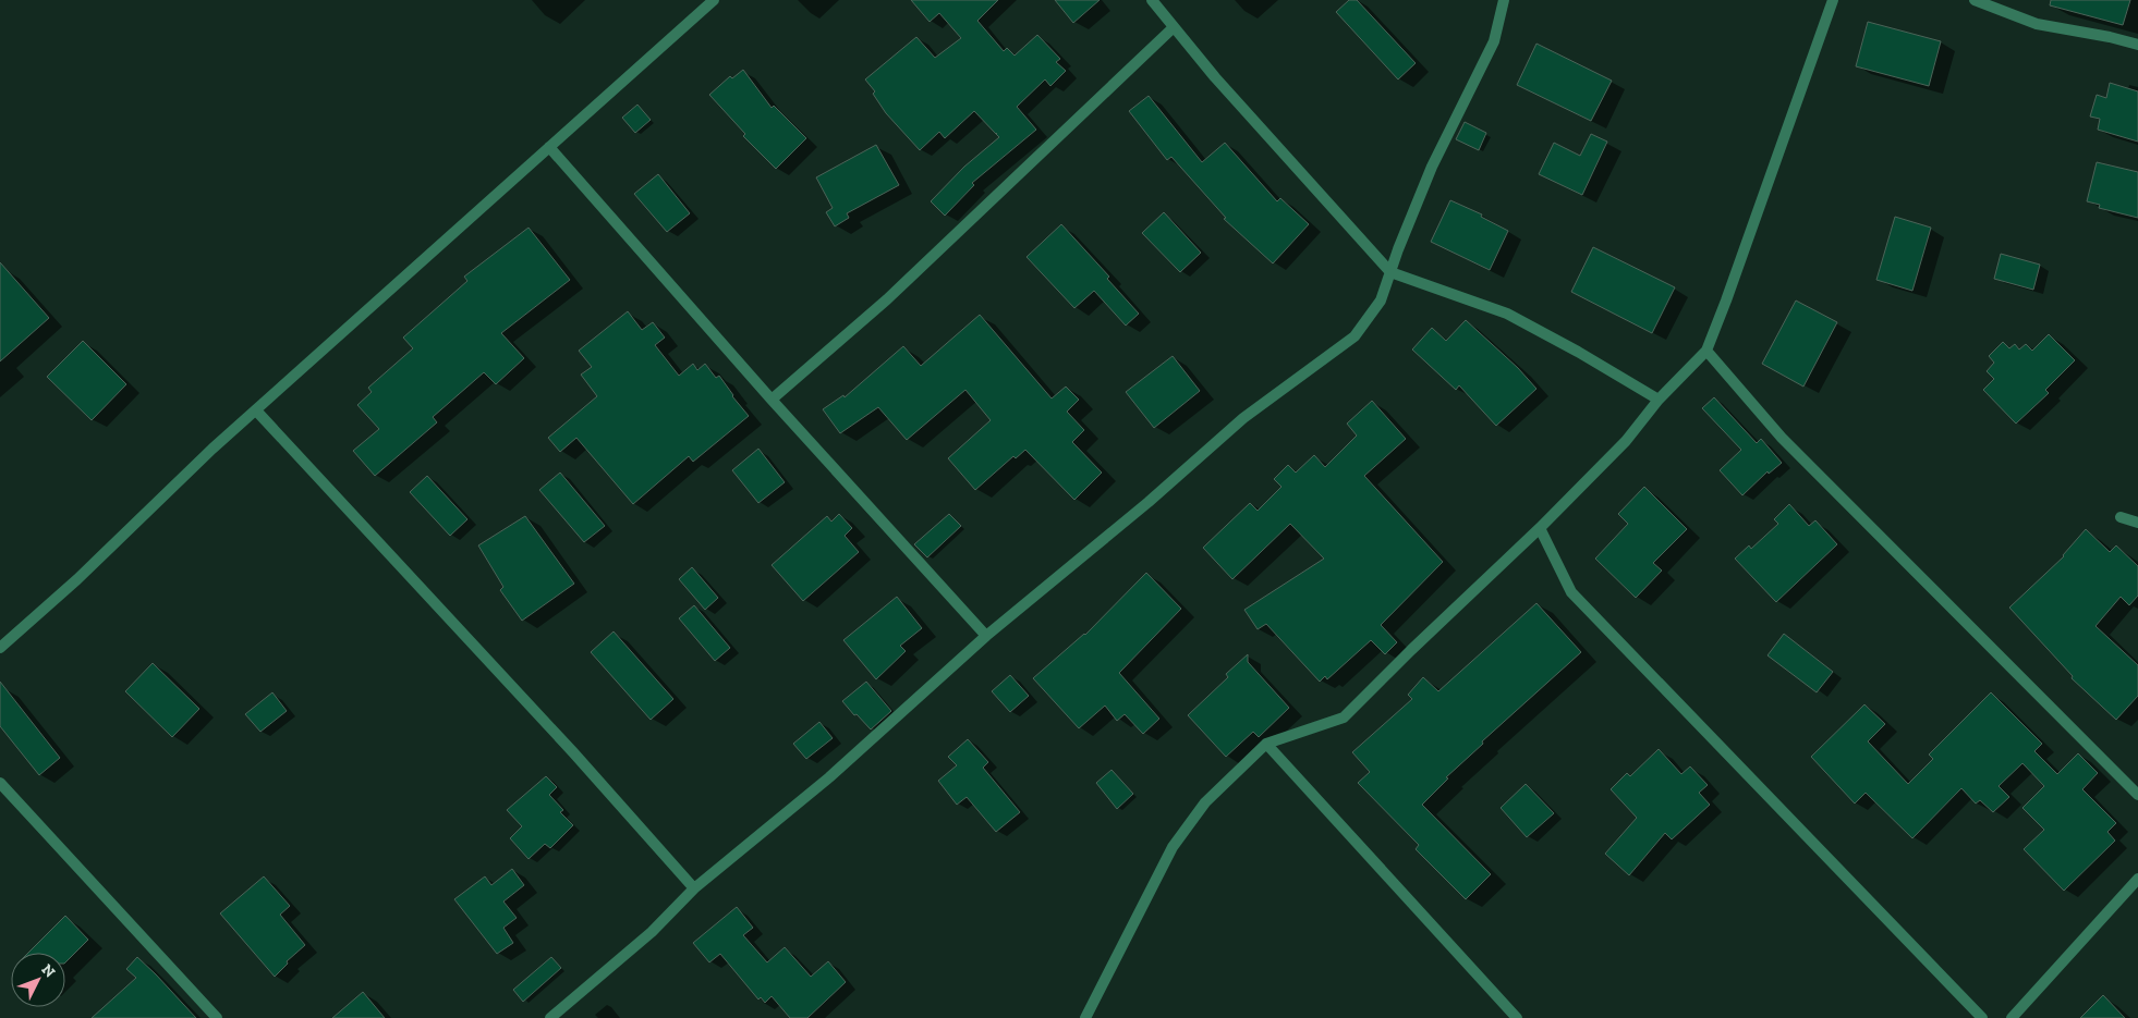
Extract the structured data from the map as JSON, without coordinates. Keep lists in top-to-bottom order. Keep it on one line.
{"north":"top right"}
